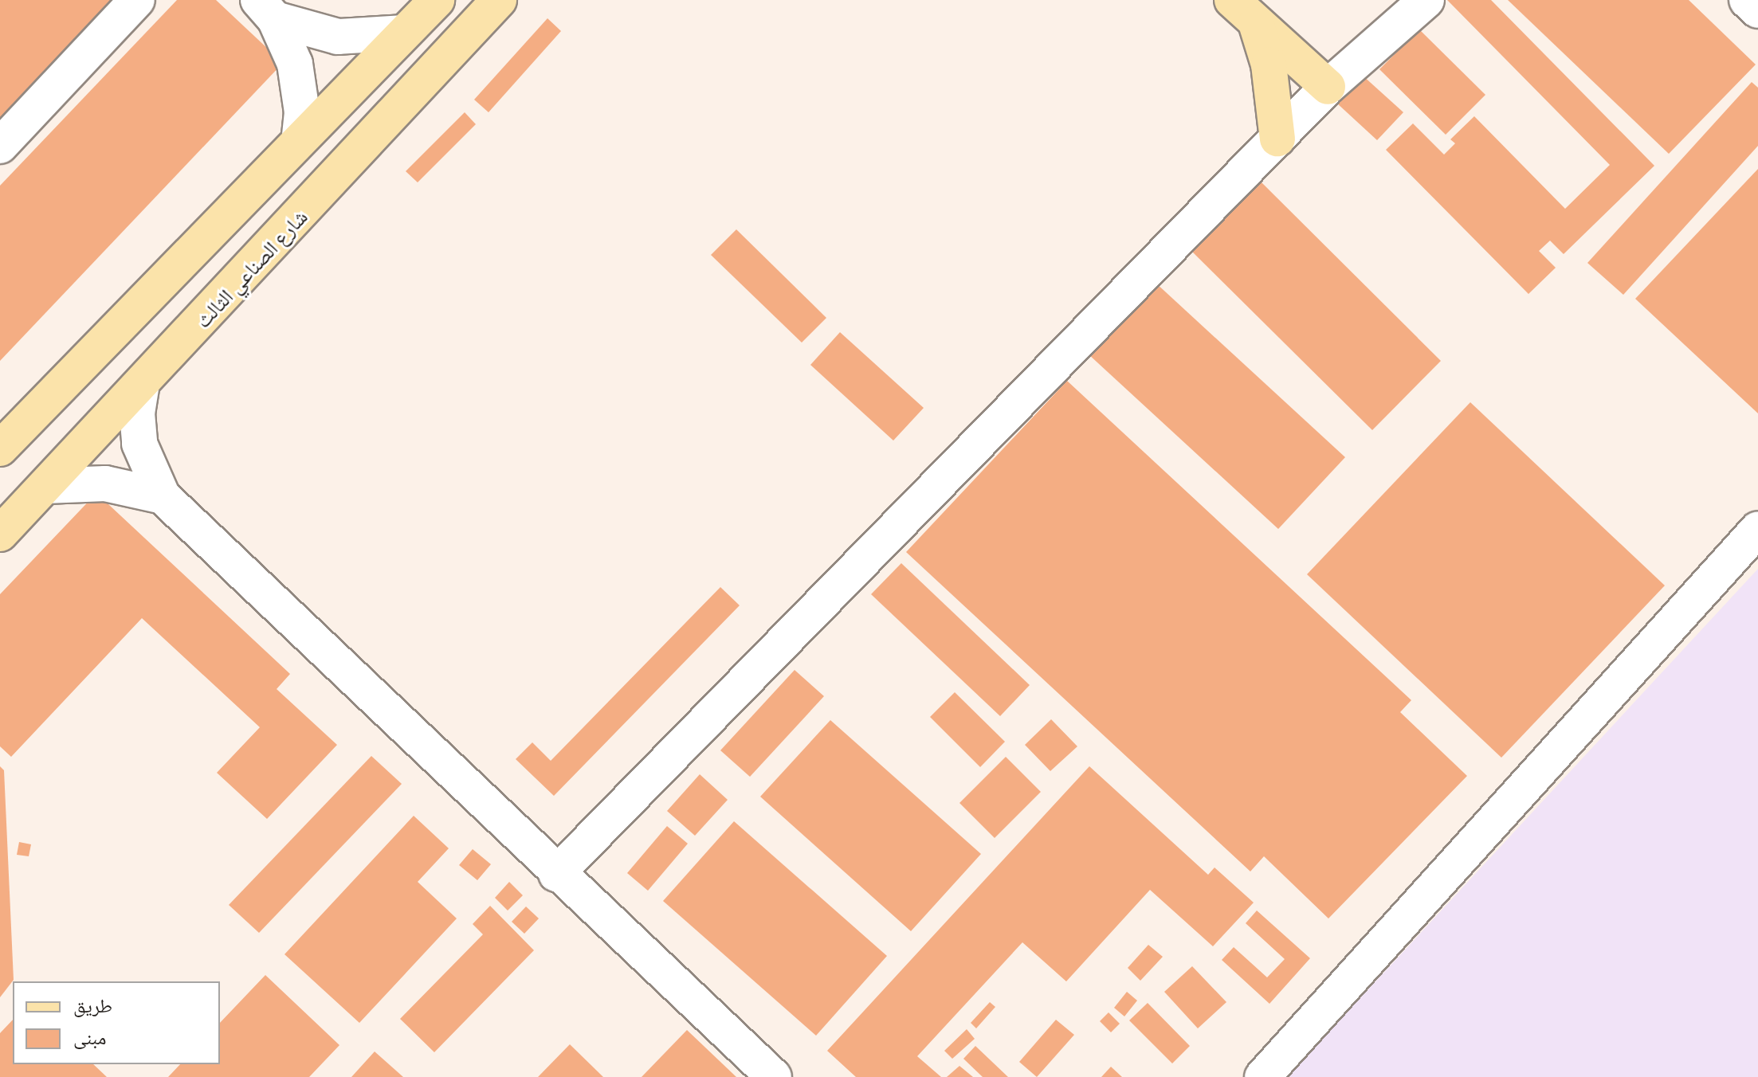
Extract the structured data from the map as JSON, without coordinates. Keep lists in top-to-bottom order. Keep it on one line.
{"streets":{"main road":["شارع الصناعي الثالث"]},"legend":["طريق","مبنى"]}
